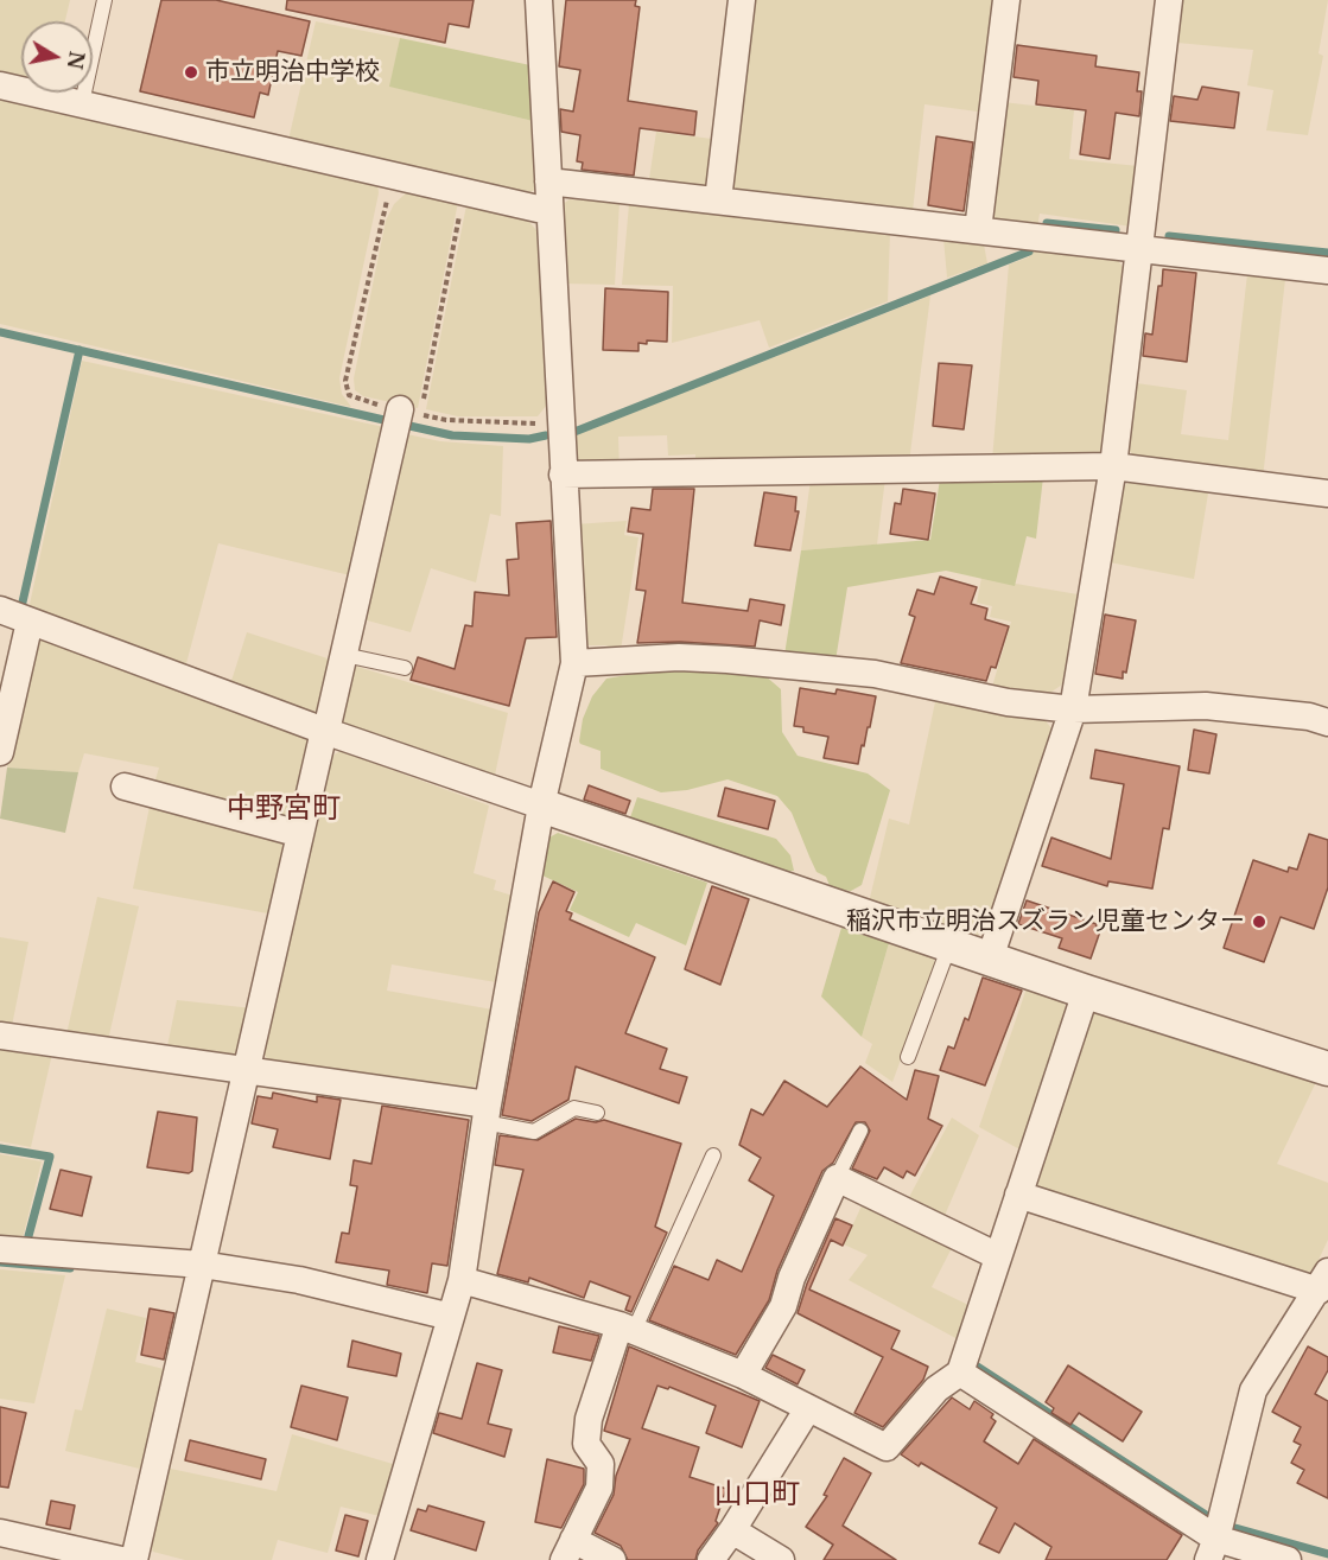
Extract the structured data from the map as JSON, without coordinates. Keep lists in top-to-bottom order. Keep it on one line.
{"districts":["中野宮町","山口町"],"places":["市立明治中学校","稲沢市立明治スズラン児童センター"],"north":"right"}
